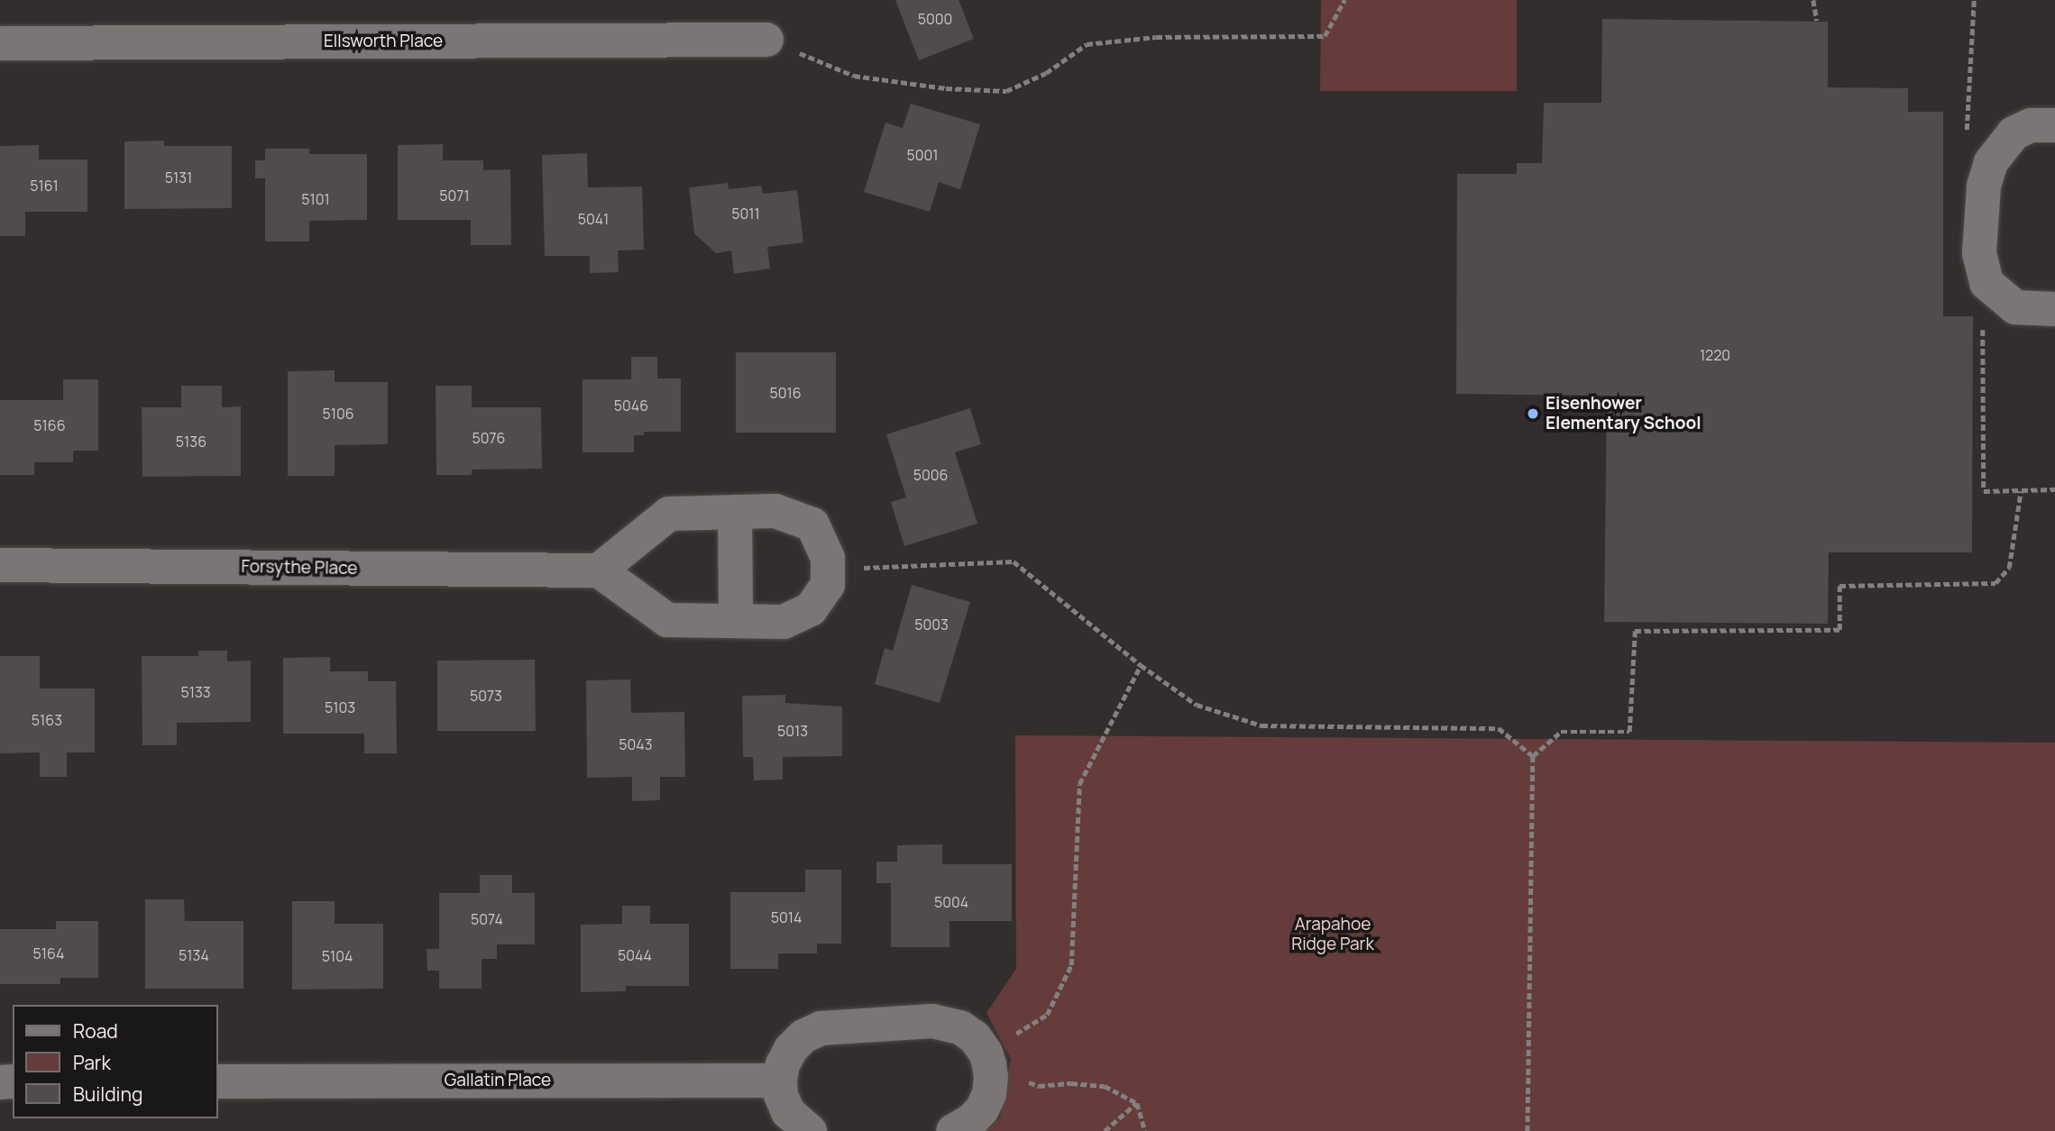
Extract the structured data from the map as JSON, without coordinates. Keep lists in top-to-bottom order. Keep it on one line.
{"streets":{"street":["Ellsworth Place","Forsythe Place","Gallatin Place"]},"parks":["Arapahoe Ridge Park"],"places":["Eisenhower Elementary School"],"house_numbers":["5000","5001","5131","5161","5071","5101","5011","5041","1220","5016","5046","5106","5166","5076","5136","5006","5003","5133","5073","5103","5163","5013","5043","5004","5014","5074","5164","5134","5044","5104"],"legend":["Road","Park","Building"]}
